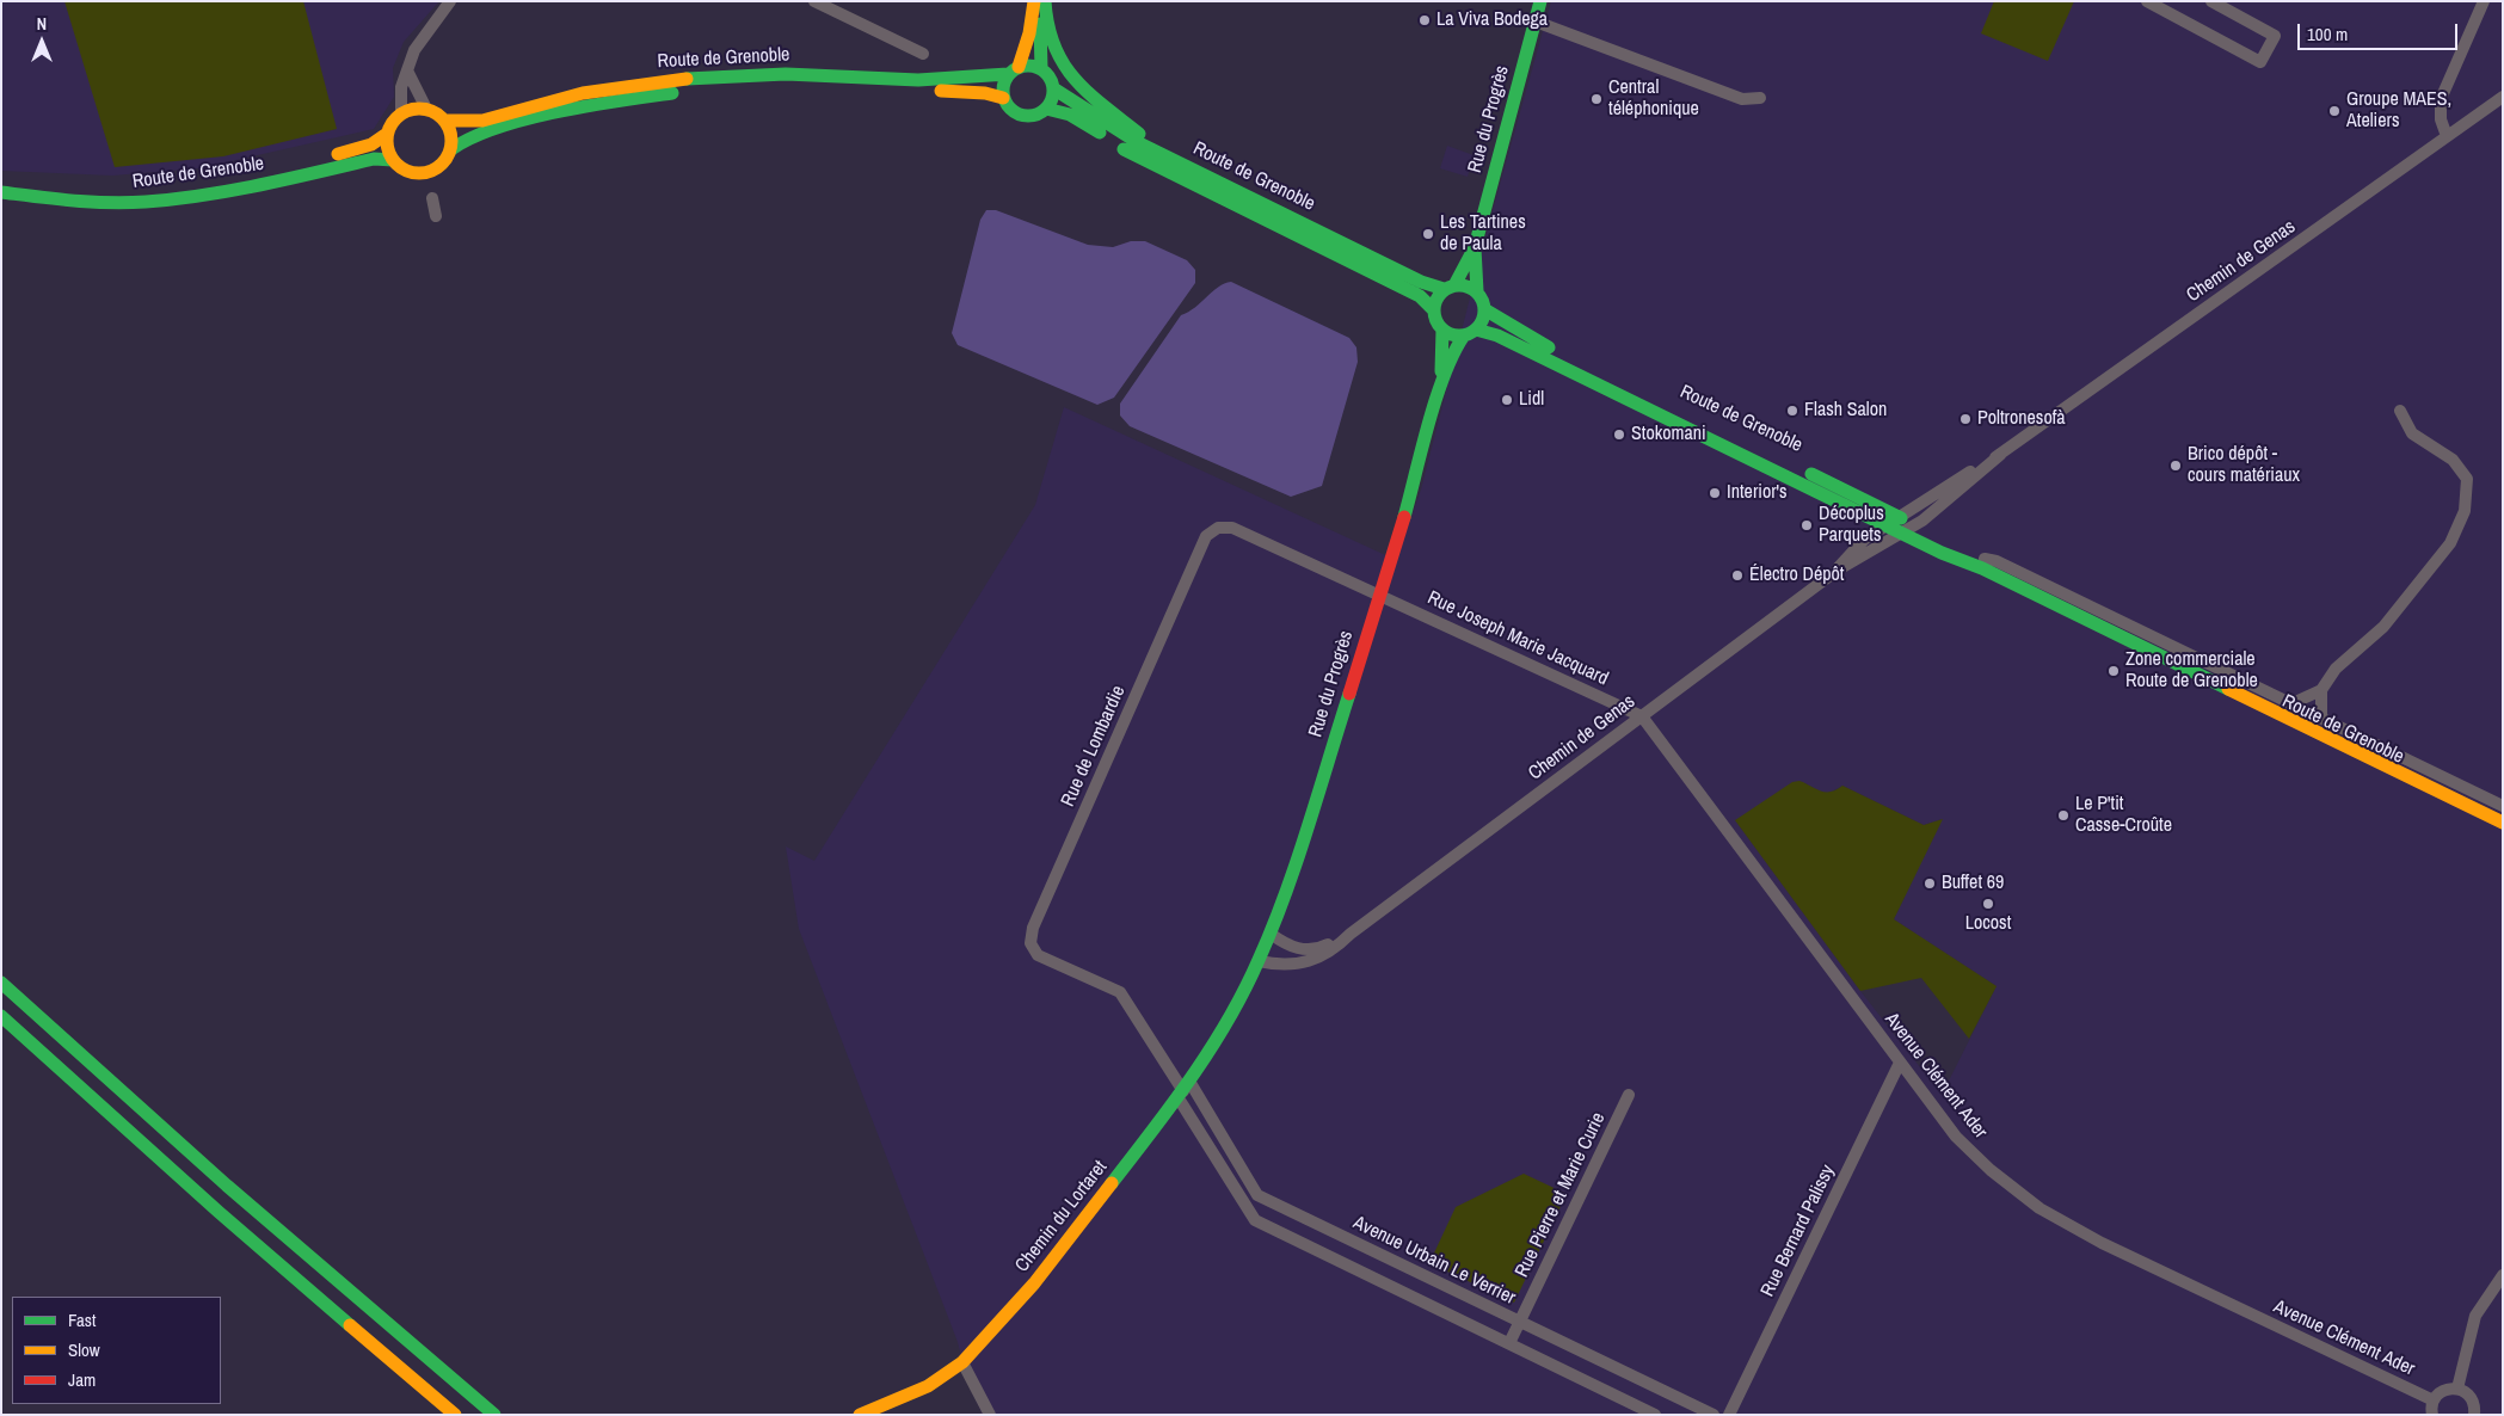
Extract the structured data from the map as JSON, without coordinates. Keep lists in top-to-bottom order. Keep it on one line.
{"streets":{"main road":["Route de Grenoble","Rue du Progrès","Chemin du Lortaret"],"street":["Chemin de Genas","Rue Joseph Marie Jacquard","Rue de Lombardie","Avenue Clément Ader","Rue Pierre et Marie Curie","Rue Bernard Palissy","Avenue Urbain Le Verrier"]},"crossings":[["Route de Grenoble","Rue du Progrès"],["Route de Grenoble","Chemin de Genas"],["Rue du Progrès","Chemin de Genas"],["Rue du Progrès","Rue Joseph Marie Jacquard"],["Rue du Progrès","Rue de Lombardie"],["Rue du Progrès","Chemin du Lortaret"],["Chemin de Genas","Rue Joseph Marie Jacquard"],["Chemin de Genas","Avenue Clément Ader"],["Rue Joseph Marie Jacquard","Rue de Lombardie"],["Rue Joseph Marie Jacquard","Avenue Clément Ader"],["Rue de Lombardie","Chemin du Lortaret"],["Rue de Lombardie","Avenue Urbain Le Verrier"],["Avenue Clément Ader","Rue Bernard Palissy"],["Rue Pierre et Marie Curie","Avenue Urbain Le Verrier"],["Chemin du Lortaret","Avenue Urbain Le Verrier"]],"places":["La Viva Bodega","Central téléphonique","Groupe MAES, Ateliers","Les Tartines de Paula","Lidl","Flash Salon","Poltronesofà","Stokomani","Brico dépôt - cours matériaux","Interior's","Décoplus Parquets","Électro Dépôt","Zone commerciale Route de Grenoble","Le P'tit Casse-Croûte","Buffet 69","Locost"],"legend":["Fast","Slow","Jam"],"scale_bar":"100 m","north":"top"}
